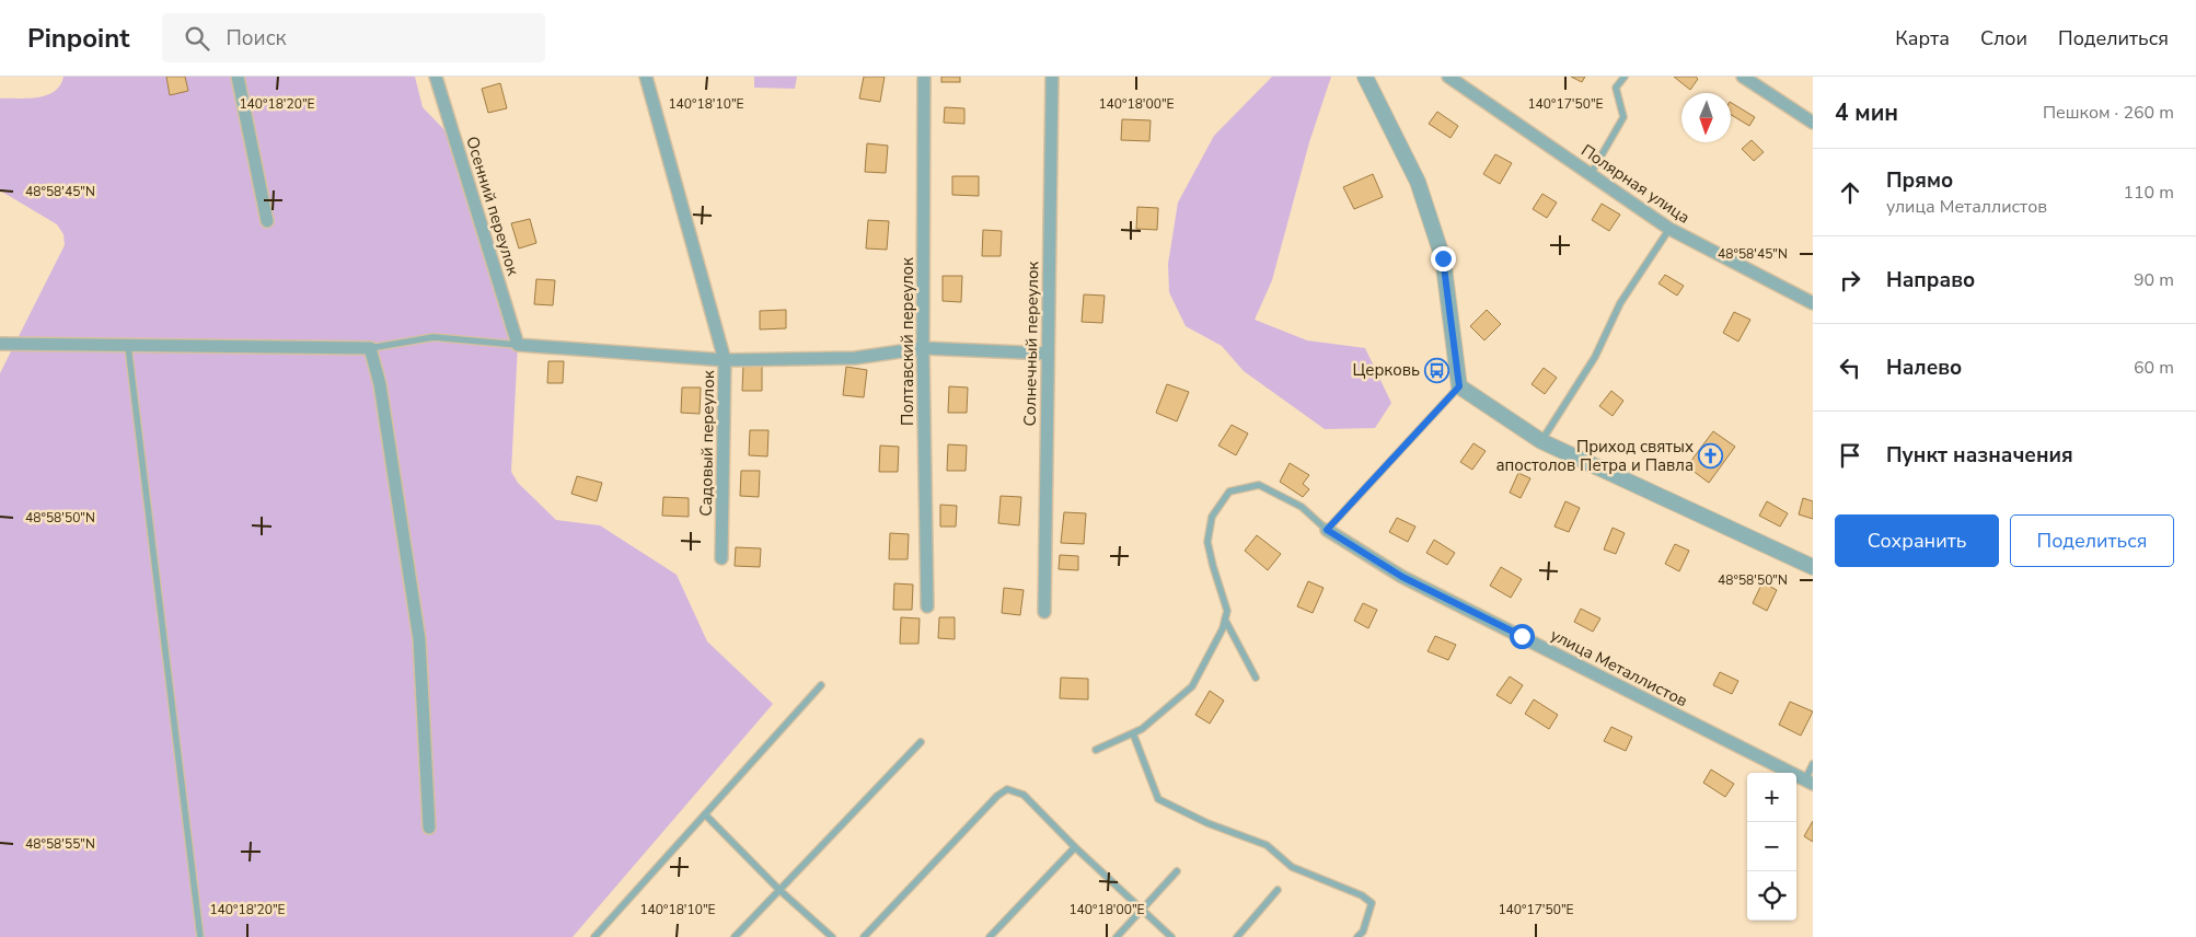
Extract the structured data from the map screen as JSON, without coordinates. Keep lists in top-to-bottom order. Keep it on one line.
{"streets":{"street":["Полярная улица","Осенний переулок","Полтавский переулок","Солнечный переулок","Садовый переулок","улица Металлистов"]},"places":{"bus stop":["Церковь"],"church":["Приход святых апостолов Петра и Павла"]},"north":"bottom","page":{"header":"Pinpoint","search":"Поиск","nav":["Карта","Слои","Поделиться"],"heading":["4 мин","Пешком · 260 m"],"list":[["Прямо","улица Металлистов","110 m"],["Направо","90 m"],["Налево","60 m"],"Пункт назначения"],"buttons":["Сохранить","Поделиться"],"map_buttons":["+","−"]},"coordinates":["140°18'20\"E","140°18'10\"E","140°18'00\"E","140°17'50\"E","48°58'45\"N","48°58'50\"N","48°58'55\"N"]}
